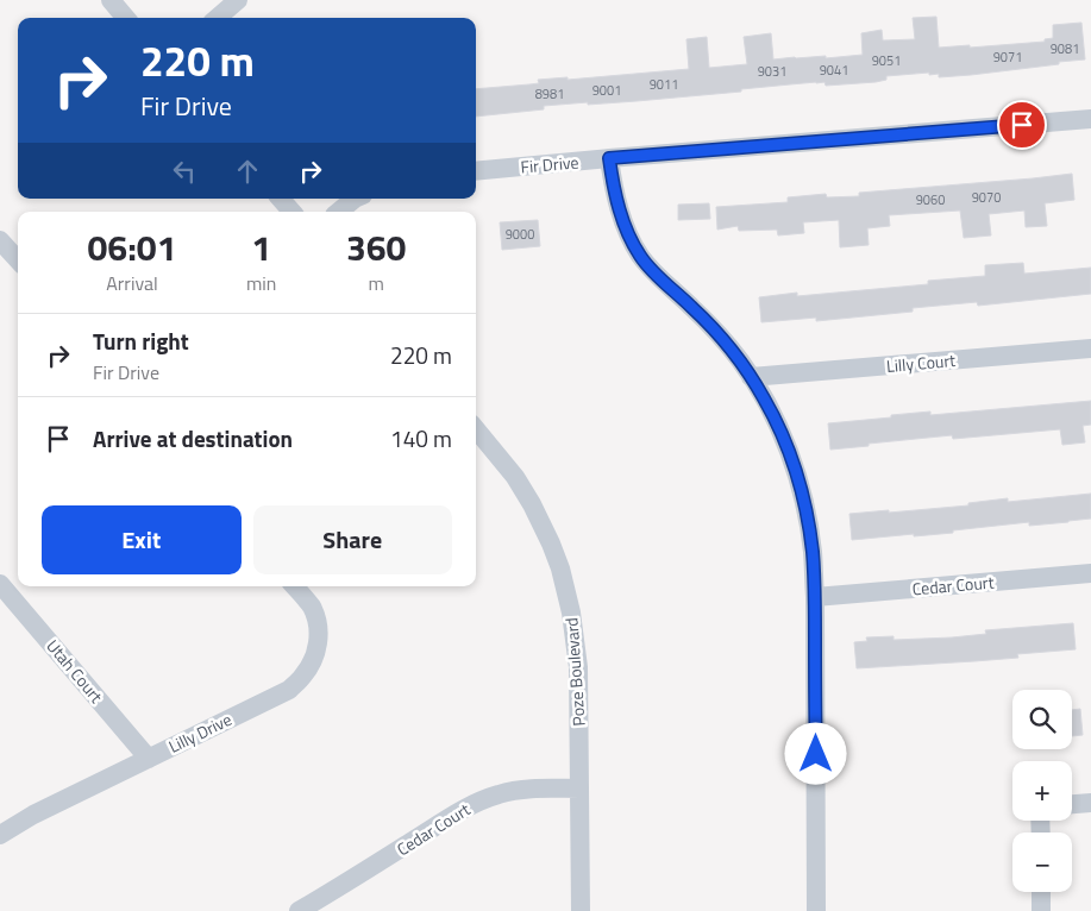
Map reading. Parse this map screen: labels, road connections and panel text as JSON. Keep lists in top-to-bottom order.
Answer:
{
  "streets": {
    "street": [
      "Fir Drive",
      "Lilly Court",
      "Cedar Court",
      "Utah Court",
      "Poze Boulevard",
      "Lilly Drive"
    ]
  },
  "crossings": [
    ["Cedar Court", "Poze Boulevard"],
    ["Utah Court", "Lilly Drive"]
  ],
  "house_numbers": [
    "9081",
    "9071",
    "9051",
    "9041",
    "9031",
    "9011",
    "9001",
    "8981",
    "9070",
    "9060",
    "9000"
  ],
  "page": {
    "turn": ["220 m", "Fir Drive"],
    "eta": [
      "06:01",
      "Arrival",
      "1",
      "min",
      "360",
      "m"
    ],
    "list": [
      {
        "name": "Turn right",
        "note": "Fir Drive",
        "value": "220 m"
      },
      {
        "name": "Arrive at destination",
        "value": "140 m"
      }
    ],
    "buttons": ["Exit", "Share"],
    "map_buttons": ["+", "−"]
  }
}
